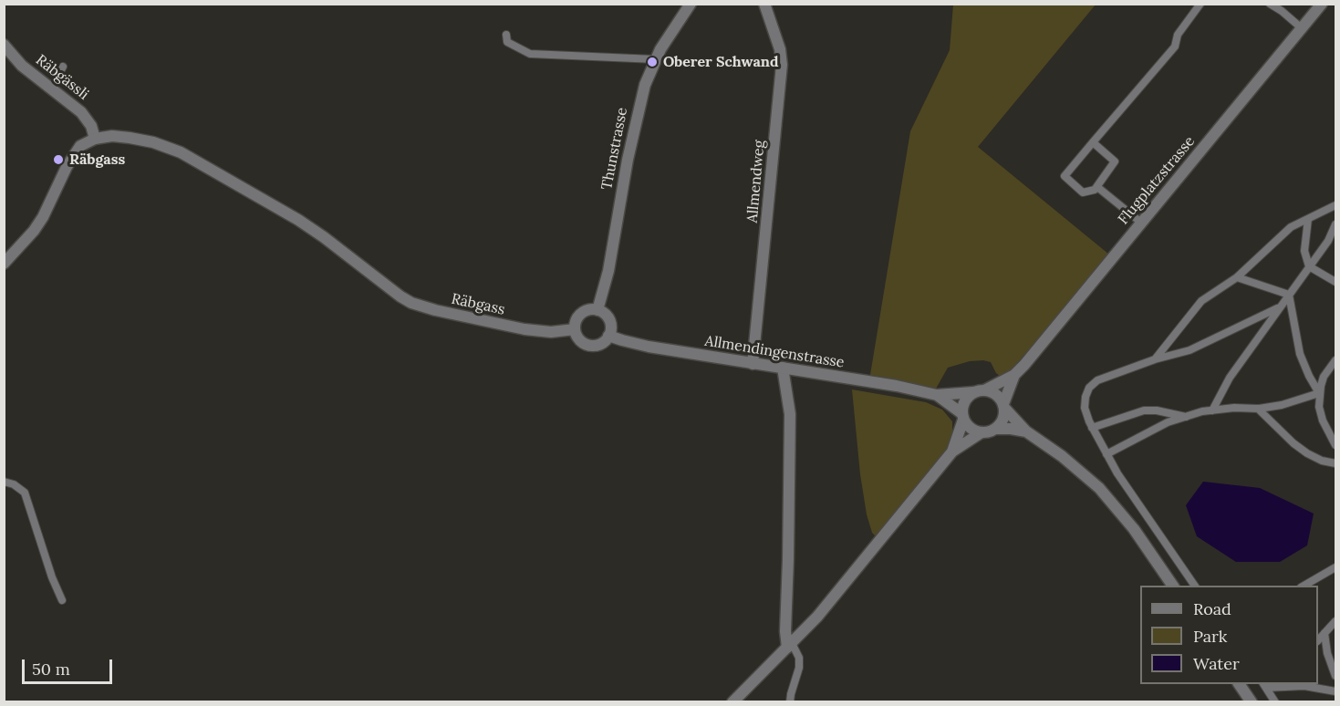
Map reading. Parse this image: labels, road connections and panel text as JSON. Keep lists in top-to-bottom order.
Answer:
{
  "streets": {
    "street": [
      "Räbgässli",
      "Thunstrasse",
      "Flugplatzstrasse",
      "Allmendweg",
      "Räbgass",
      "Allmendingenstrasse"
    ]
  },
  "crossings": [
    ["Räbgässli", "Räbgass"],
    ["Thunstrasse", "Räbgass"],
    ["Thunstrasse", "Allmendingenstrasse"],
    ["Flugplatzstrasse", "Allmendingenstrasse"],
    ["Allmendweg", "Allmendingenstrasse"],
    ["Räbgass", "Allmendingenstrasse"]
  ],
  "places": ["Oberer Schwand", "Räbgass"],
  "legend": ["Road", "Park", "Water"],
  "scale_bar": "50 m"
}
